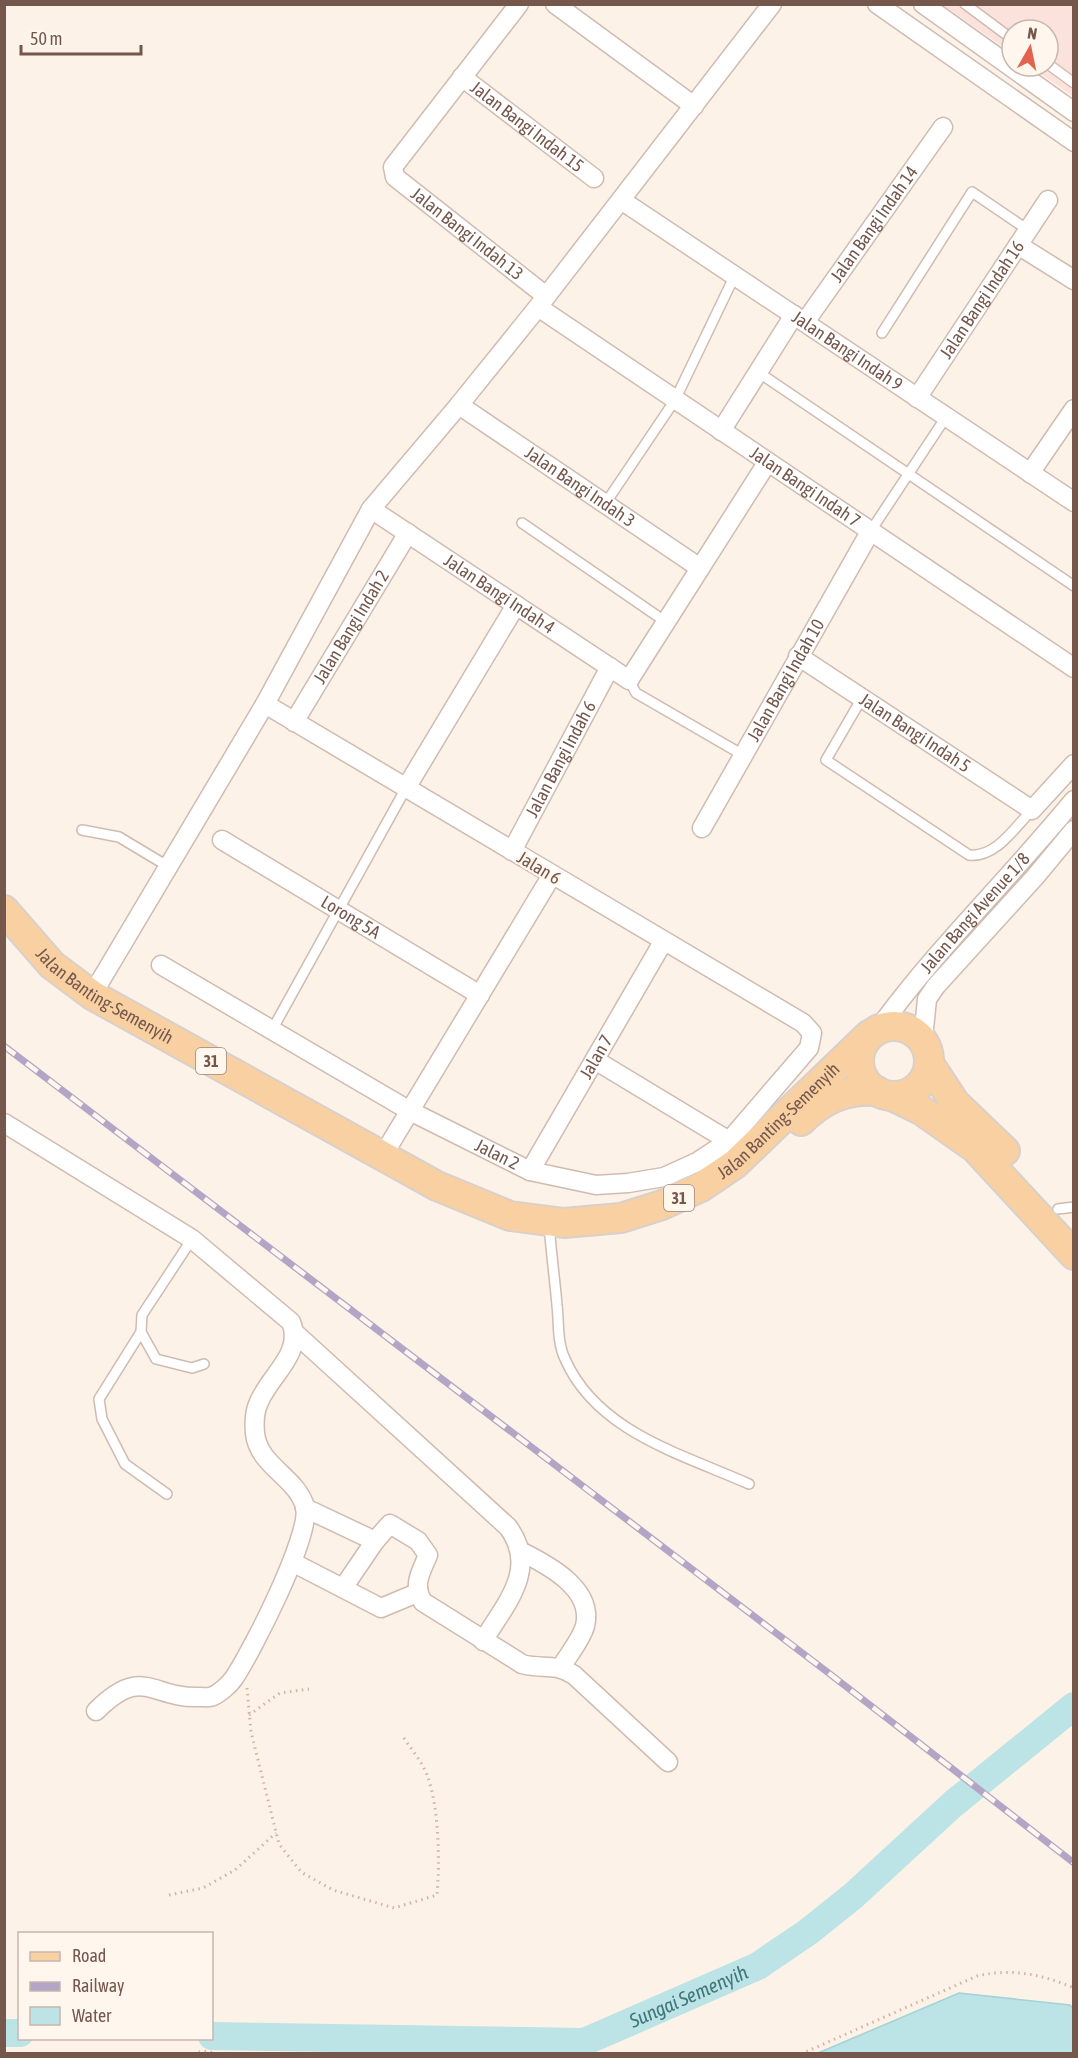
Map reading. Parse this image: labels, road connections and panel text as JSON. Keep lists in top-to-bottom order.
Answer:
{
  "streets": {
    "main road": ["Jalan Banting-Semenyih", "31"],
    "street": [
      "Jalan Bangi Indah 15",
      "Jalan Bangi Indah 14",
      "Jalan Bangi Indah 13",
      "Jalan Bangi Indah 16",
      "Jalan Bangi Indah 9",
      "Jalan Bangi Indah 3",
      "Jalan Bangi Indah 7",
      "Jalan Bangi Indah 4",
      "Jalan Bangi Indah 2",
      "Jalan Bangi Indah 10",
      "Jalan Bangi Indah 5",
      "Jalan Bangi Indah 6",
      "Jalan 6",
      "Jalan Bangi Avenue 1/8",
      "Lorong 5A",
      "Jalan 7",
      "Jalan 2"
    ]
  },
  "crossings": [
    ["Jalan Bangi Indah 15", "Jalan Bangi Indah 13"],
    ["Jalan Bangi Indah 14", "Jalan Bangi Indah 9"],
    ["Jalan Bangi Indah 14", "Jalan Bangi Indah 7"],
    ["Jalan Bangi Indah 13", "Jalan Bangi Indah 7"],
    ["Jalan Bangi Indah 16", "Jalan Bangi Indah 9"],
    ["Jalan Bangi Indah 7", "Jalan Bangi Indah 10"],
    ["Jalan Bangi Indah 4", "Jalan Bangi Indah 2"],
    ["Jalan Bangi Indah 4", "Jalan Bangi Indah 6"],
    ["Jalan Bangi Indah 2", "Jalan 6"],
    ["Jalan Bangi Indah 10", "Jalan Bangi Indah 5"],
    ["Jalan Bangi Indah 6", "Jalan 6"],
    ["Jalan 6", "Jalan 7"],
    ["Jalan 6", "Jalan 2"],
    ["Jalan Bangi Avenue 1/8", "Jalan Banting-Semenyih"],
    ["Jalan 7", "Jalan 2"]
  ],
  "water": ["Sungai Semenyih"],
  "legend": ["Road", "Railway", "Water"],
  "scale_bar": "50 m",
  "north": "top"
}
